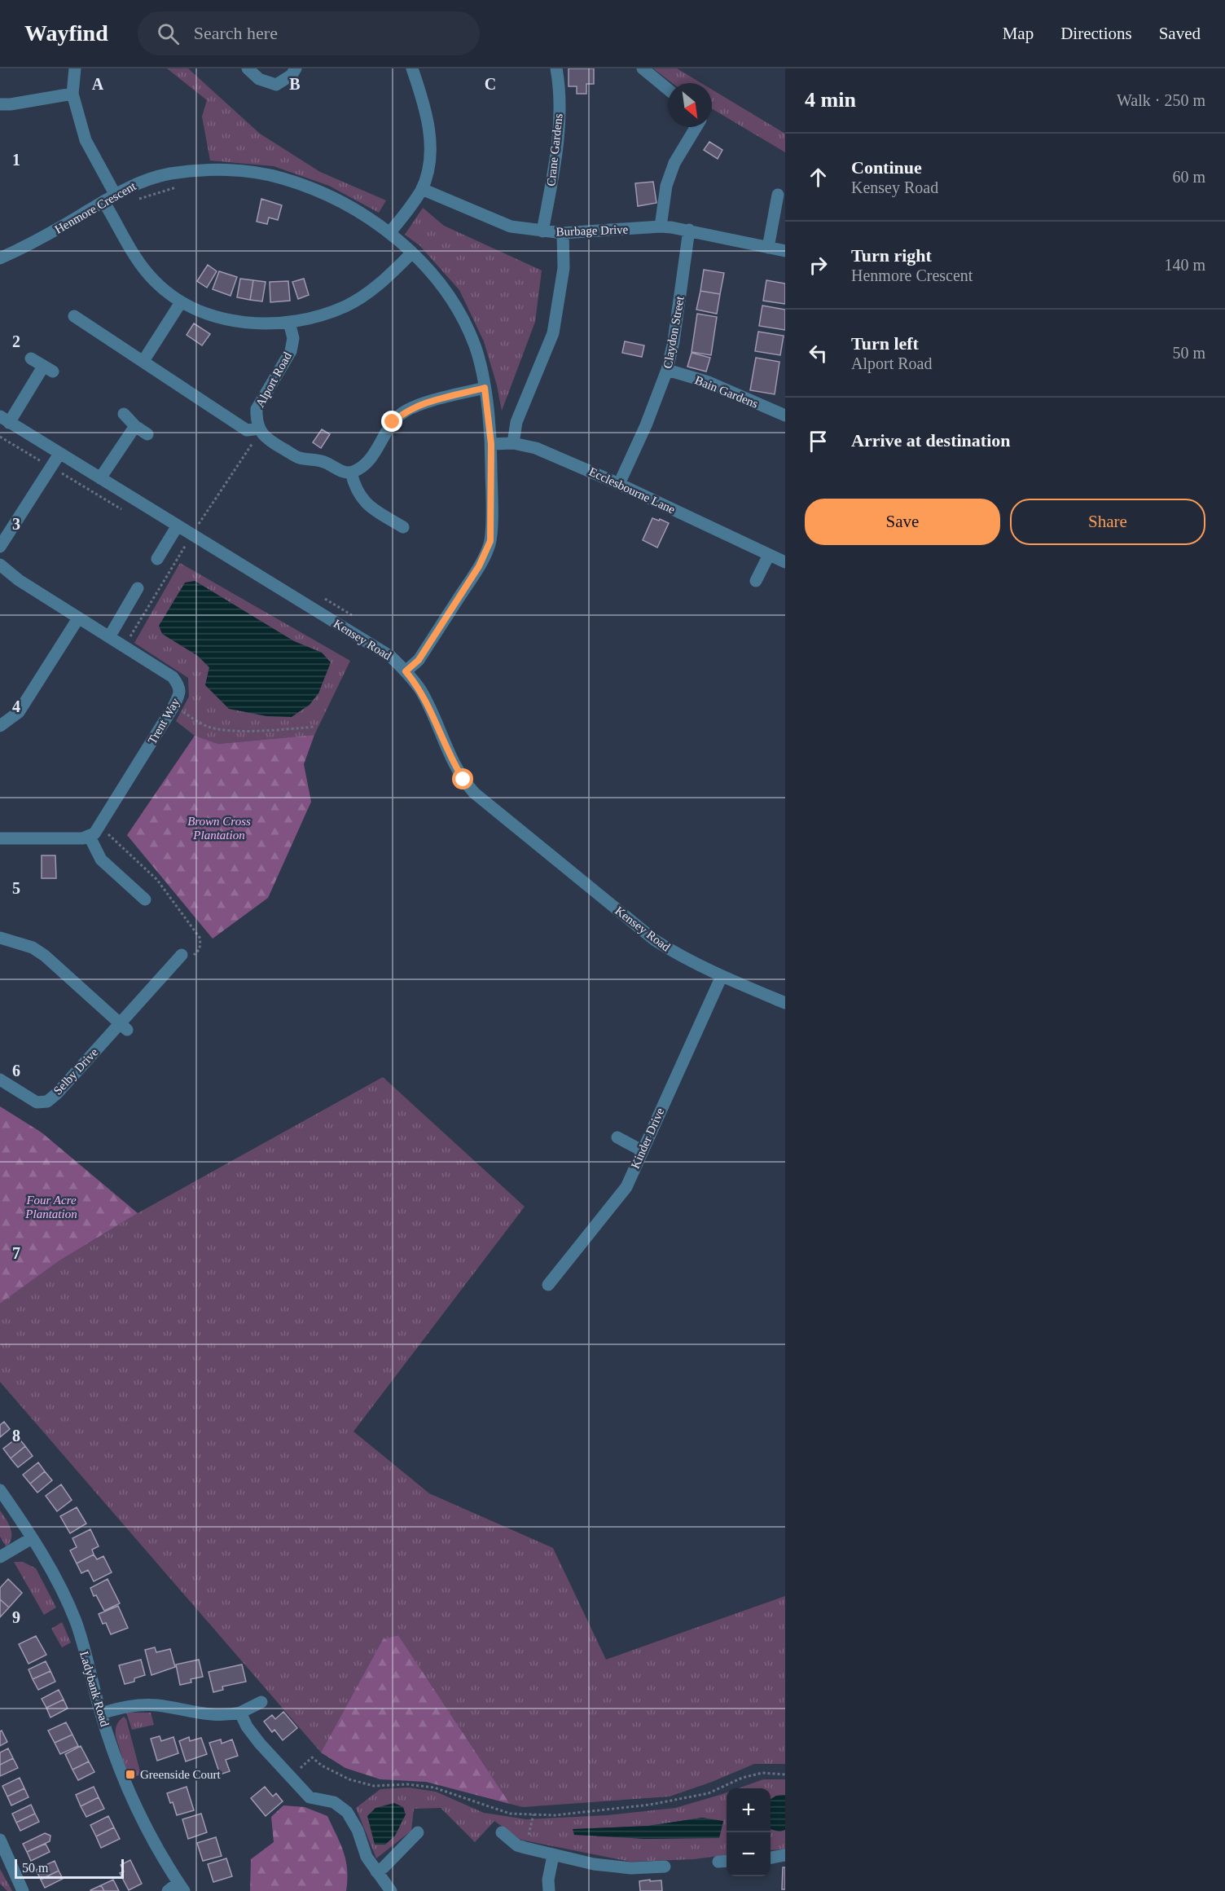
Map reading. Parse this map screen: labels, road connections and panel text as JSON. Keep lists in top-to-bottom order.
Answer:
{
  "streets": {
    "street": [
      "Crane Gardens",
      "Henmore Crescent",
      "Burbage Drive",
      "Claydon Street",
      "Alport Road",
      "Bain Gardens",
      "Ecclesbourne Lane",
      "Kensey Road",
      "Trent Way",
      "Selby Drive",
      "Kinder Drive",
      "Ladybank Road"
    ]
  },
  "crossings": [
    ["Crane Gardens", "Burbage Drive"],
    ["Henmore Crescent", "Ecclesbourne Lane"],
    ["Henmore Crescent", "Kensey Road"],
    ["Burbage Drive", "Claydon Street"],
    ["Claydon Street", "Bain Gardens"],
    ["Claydon Street", "Ecclesbourne Lane"],
    ["Kensey Road", "Kinder Drive"]
  ],
  "parks": ["Brown Cross Plantation", "Four Acre Plantation"],
  "places": {
    "transit": ["Greenside Court"]
  },
  "scale_bar": "50 m",
  "north": "bottom right",
  "page": {
    "header": "Wayfind",
    "search": "Search here",
    "nav": ["Map", "Directions", "Saved"],
    "heading": ["4 min", "Walk · 250 m"],
    "list": [
      ["Continue", "Kensey Road", "60 m"],
      ["Turn right", "Henmore Crescent", "140 m"],
      ["Turn left", "Alport Road", "50 m"],
      "Arrive at destination"
    ],
    "buttons": ["Save", "Share"],
    "map_buttons": ["+", "−"],
    "scale": "50 m"
  },
  "grid": {
    "columns": ["A", "B", "C"],
    "rows": [
      "1",
      "2",
      "3",
      "4",
      "5",
      "6",
      "7",
      "8",
      "9"
    ]
  }
}
